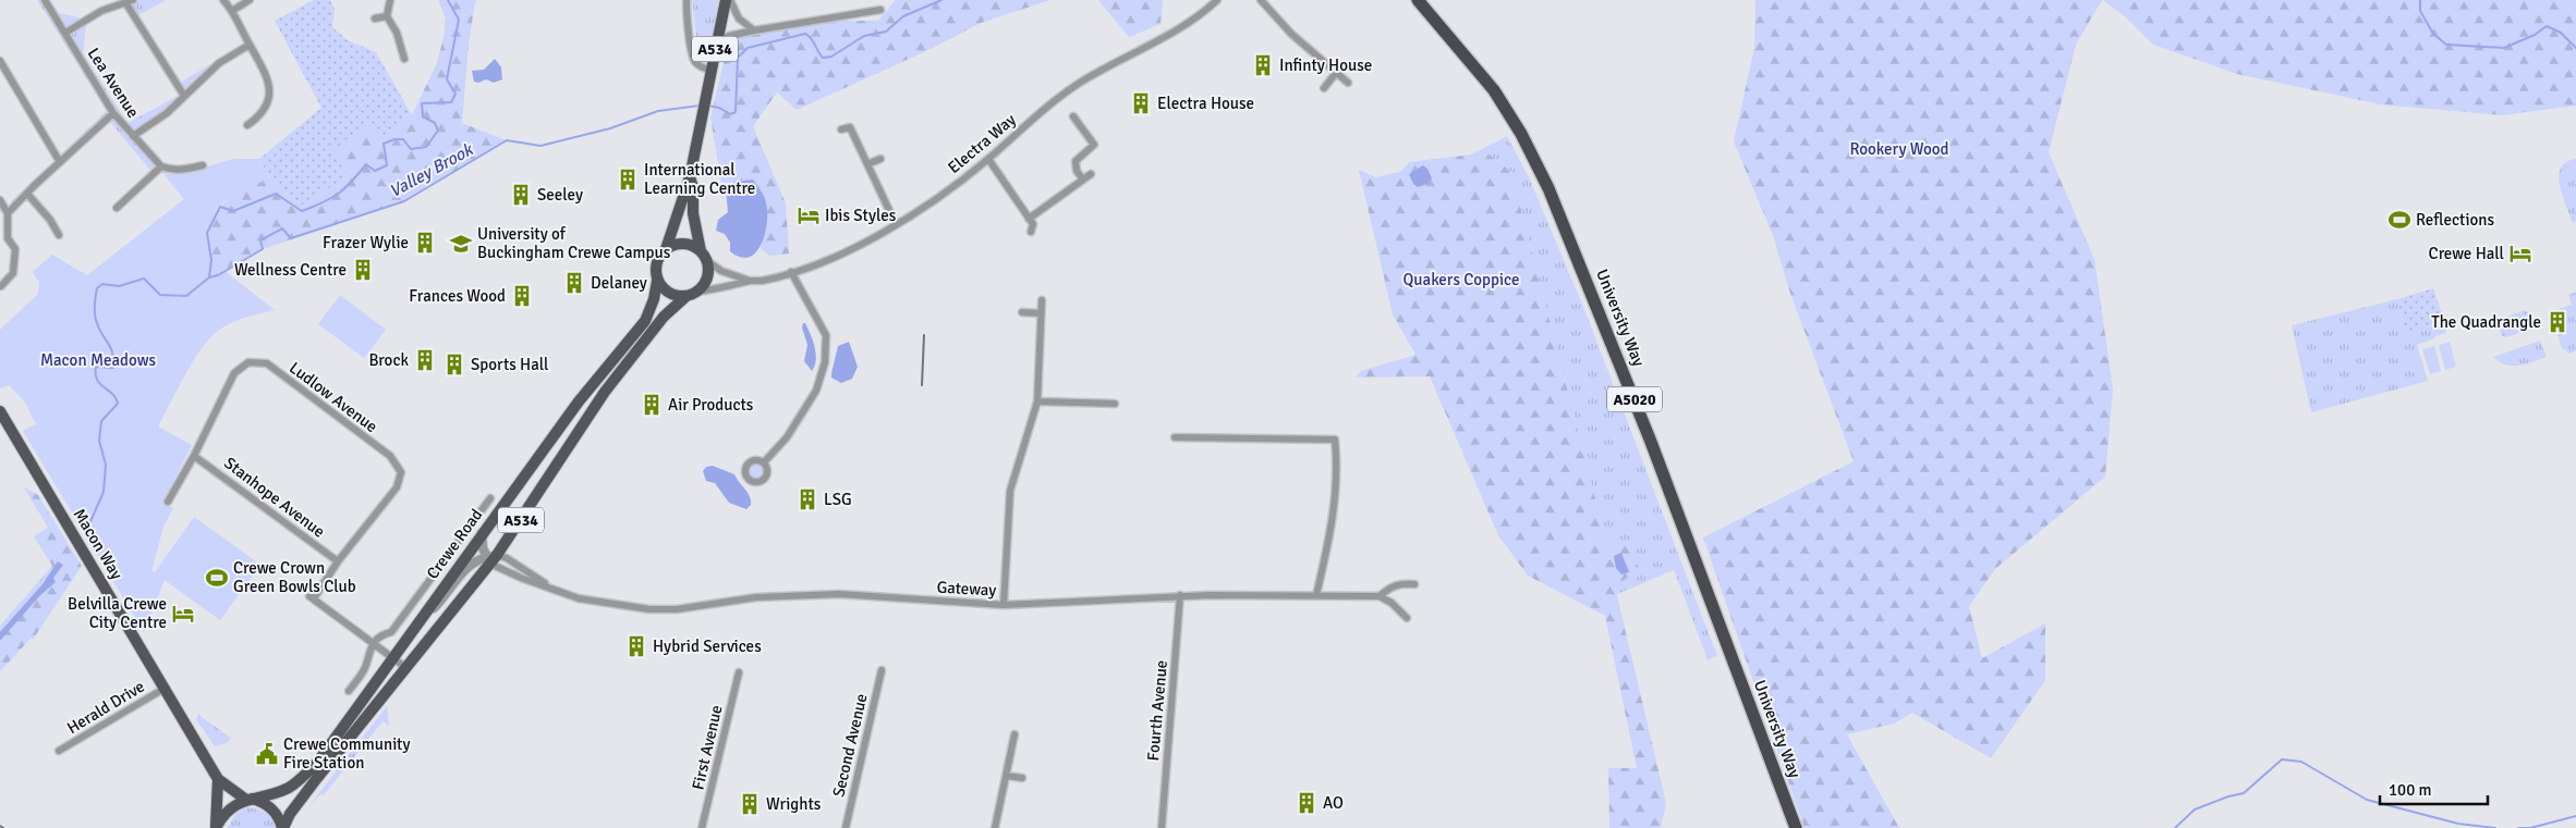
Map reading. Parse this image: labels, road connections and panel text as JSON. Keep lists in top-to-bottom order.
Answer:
{
  "streets": {
    "highway": ["University Way", "A5020"],
    "main road": ["A534", "Macon Way", "Crewe Road"],
    "street": [
      "Lea Avenue",
      "Electra Way",
      "Ludlow Avenue",
      "Stanhope Avenue",
      "Gateway",
      "Herald Drive",
      "Fourth Avenue",
      "Second Avenue",
      "First Avenue"
    ]
  },
  "crossings": [
    ["A534", "Electra Way"],
    ["A534", "Ludlow Avenue"],
    ["A534", "Macon Way"],
    ["A534", "Crewe Road"],
    ["A534", "Gateway"],
    ["Electra Way", "Crewe Road"],
    ["Ludlow Avenue", "Stanhope Avenue"],
    ["Ludlow Avenue", "Crewe Road"],
    ["Macon Way", "Crewe Road"],
    ["Macon Way", "Herald Drive"],
    ["Gateway", "Fourth Avenue"]
  ],
  "water": ["Valley Brook"],
  "parks": ["Rookery Wood", "Quakers Coppice", "Macon Meadows"],
  "places": {
    "building": [
      "Infinty House",
      "Electra House",
      "International Learning Centre",
      "Seeley",
      "Frazer Wylie",
      "Wellness Centre",
      "Delaney",
      "Frances Wood",
      "The Quadrangle",
      "Brock",
      "Sports Hall",
      "Air Products",
      "LSG",
      "Hybrid Services",
      "AO",
      "Wrights"
    ],
    "hotel": ["Ibis Styles", "Crewe Hall", "Belvilla Crewe City Centre"],
    "sports": ["Reflections", "Crewe Crown Green Bowls Club"],
    "school or university": ["University of Buckingham Crewe Campus"],
    "public building": ["Crewe Community Fire Station"]
  },
  "scale_bar": "100 m"
}
